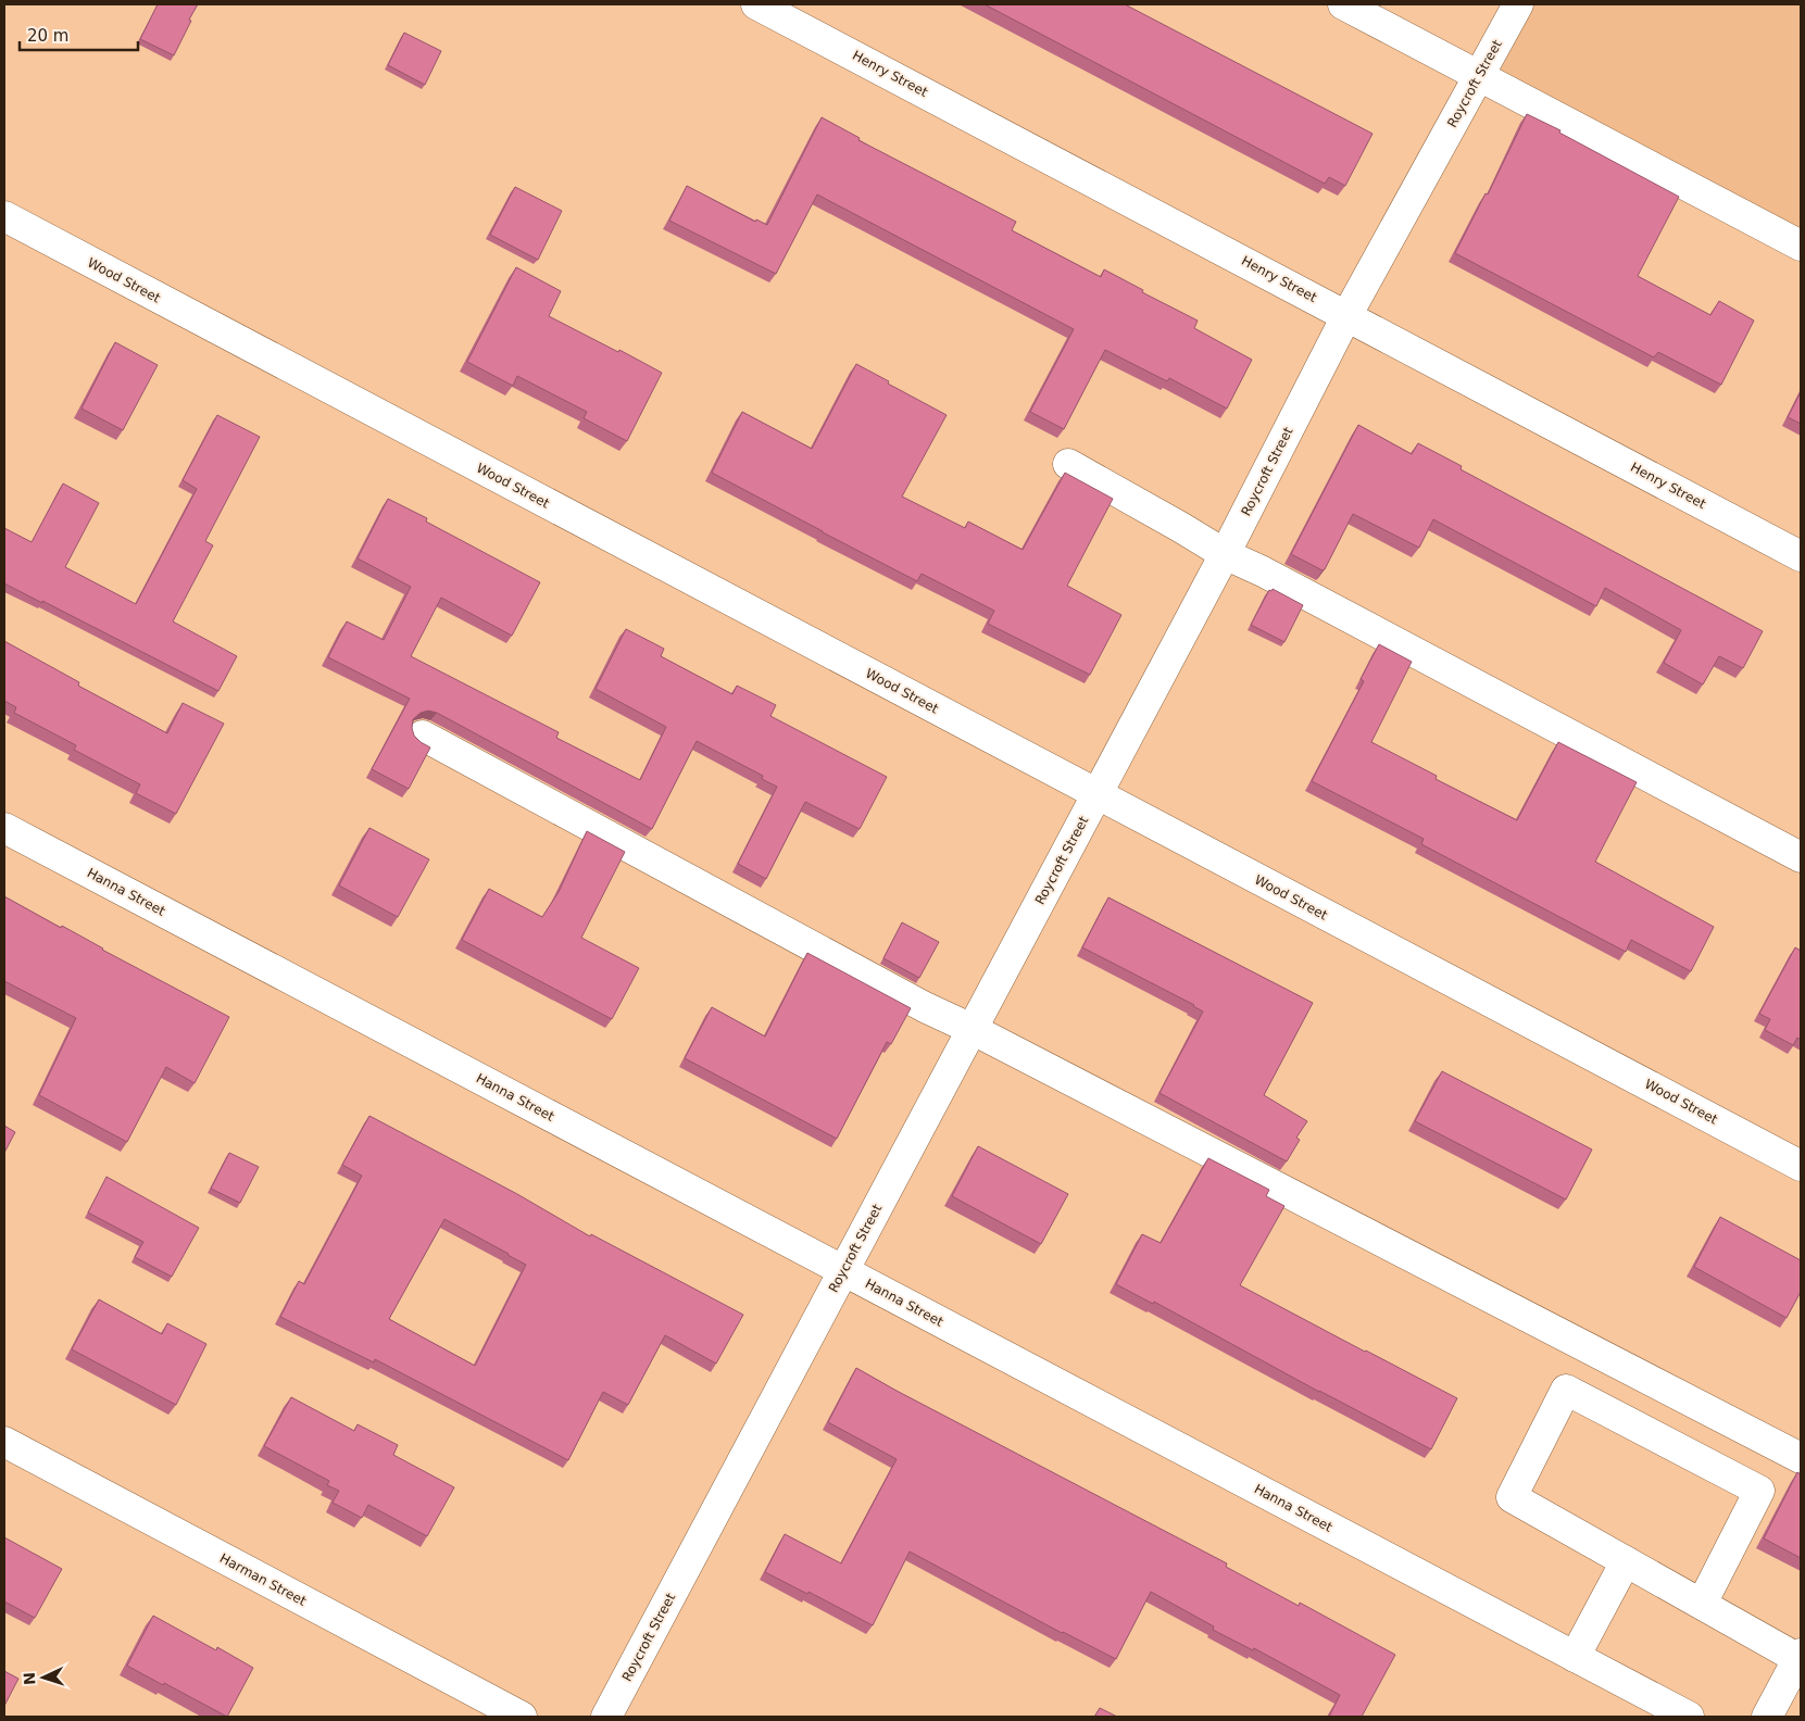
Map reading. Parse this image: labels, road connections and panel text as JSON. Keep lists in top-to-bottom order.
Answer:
{
  "streets": {
    "street": [
      "Henry Street",
      "Roycroft Street",
      "Wood Street",
      "Hanna Street",
      "Harman Street"
    ]
  },
  "crossings": [
    ["Henry Street", "Roycroft Street"],
    ["Roycroft Street", "Wood Street"],
    ["Roycroft Street", "Hanna Street"]
  ],
  "scale_bar": "20 m",
  "north": "left"
}
